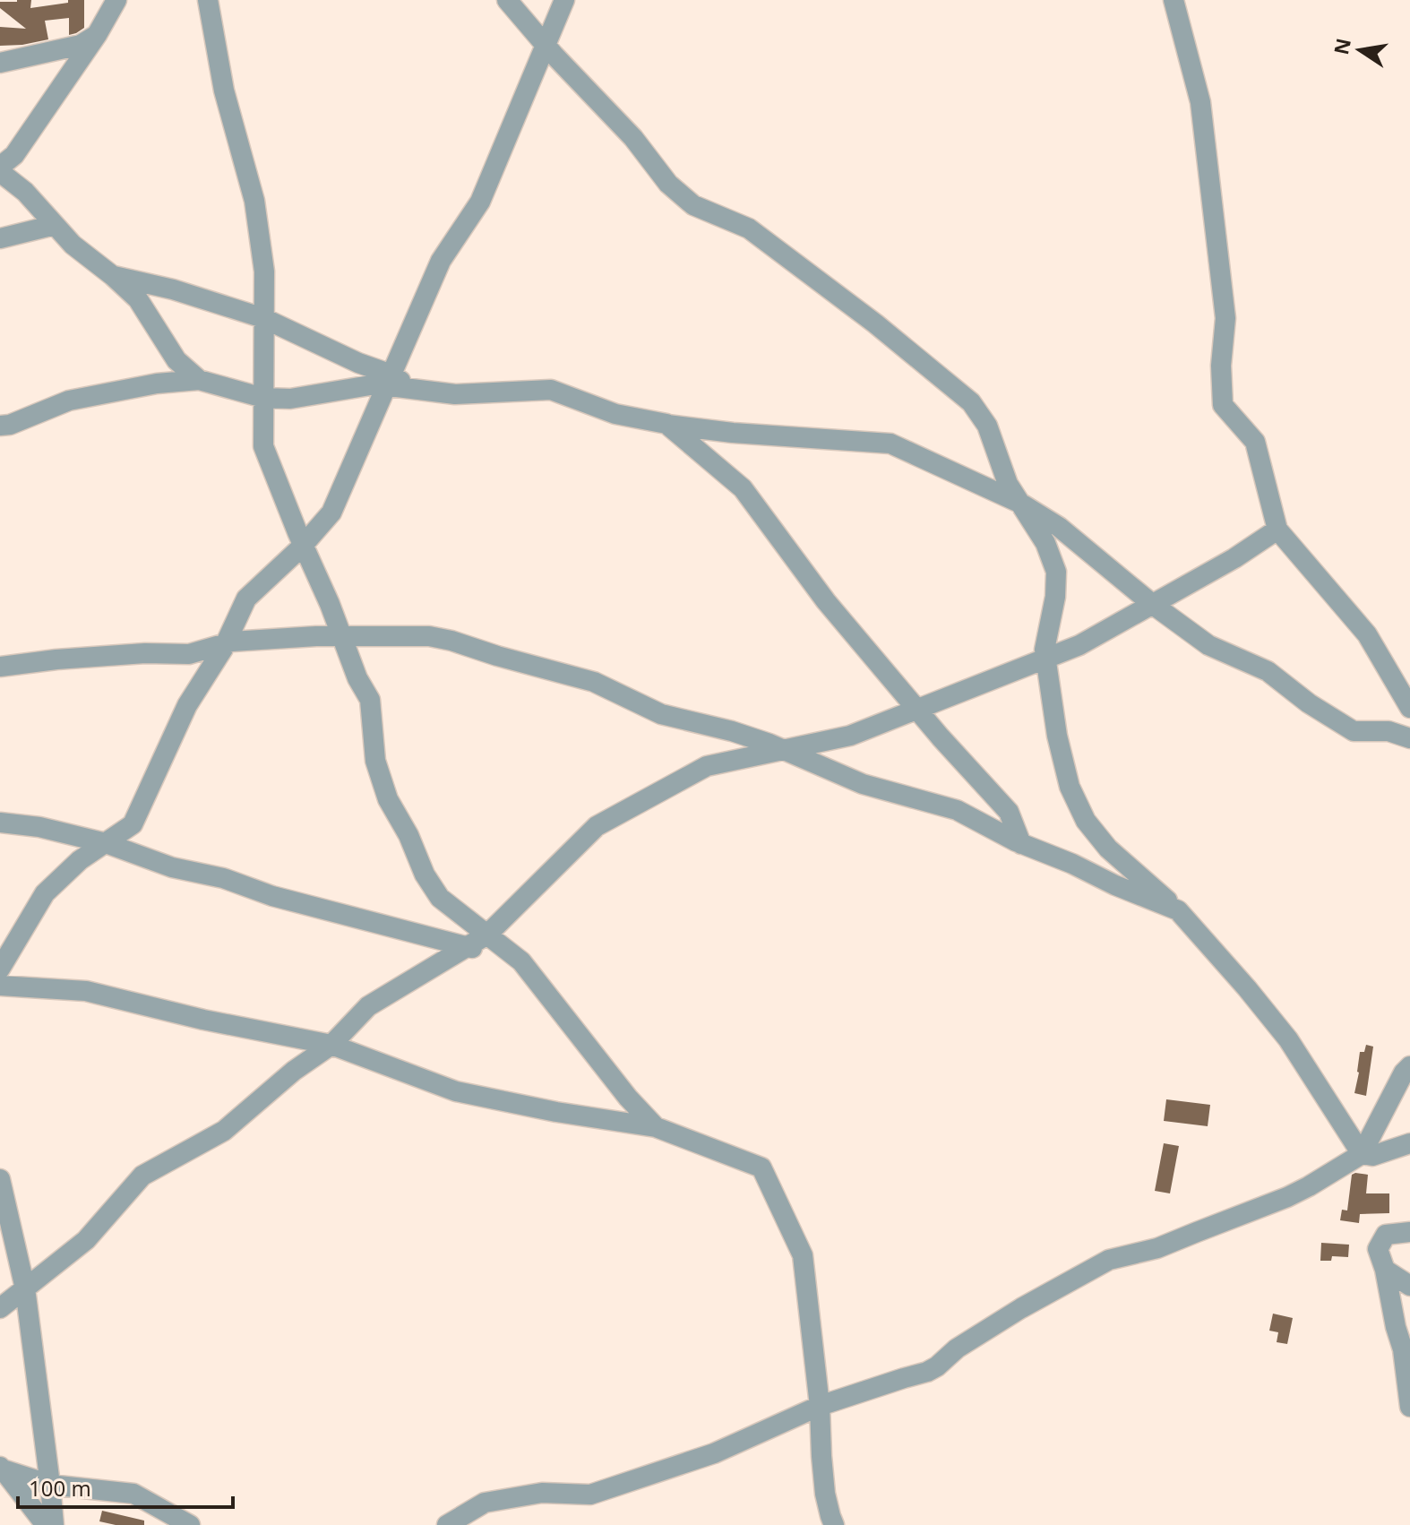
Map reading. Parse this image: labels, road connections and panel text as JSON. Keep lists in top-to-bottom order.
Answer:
{
  "scale_bar": "100 m",
  "north": "left"
}
